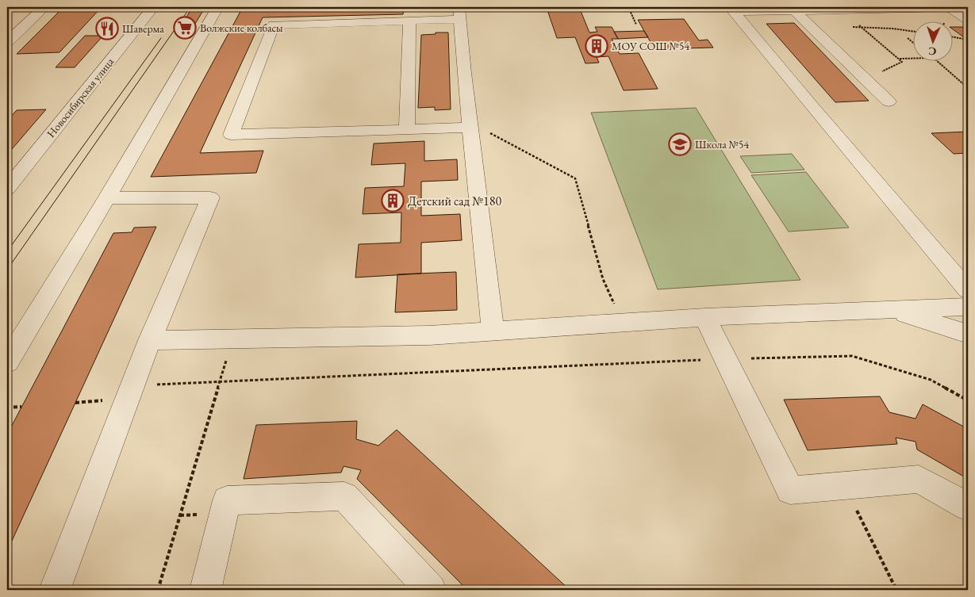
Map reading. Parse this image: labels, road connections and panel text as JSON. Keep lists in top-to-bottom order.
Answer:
{
  "streets": {
    "street": ["Новосибирская улица"]
  },
  "places": {
    "supermarket": ["Волжские колбасы"],
    "restaurant": ["Шаверма"],
    "building": ["МОУ СОШ №54", "Детский сад №180"],
    "school or university": ["Школа №54"]
  },
  "north": "bottom"
}
